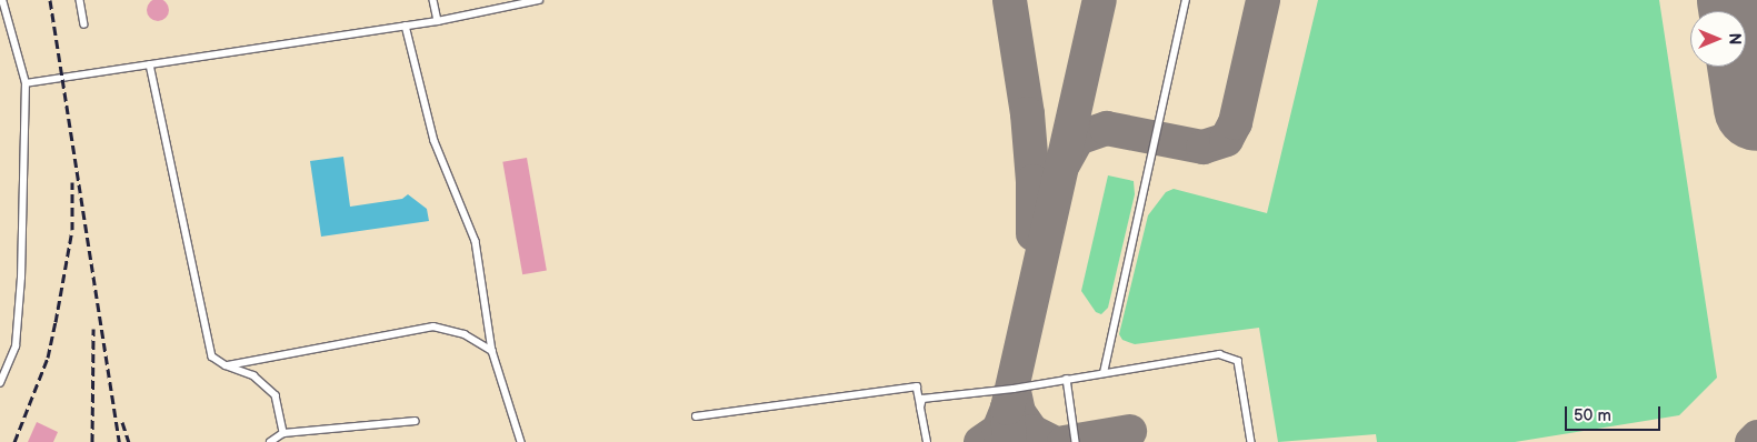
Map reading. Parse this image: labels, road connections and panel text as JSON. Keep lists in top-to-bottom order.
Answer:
{
  "scale_bar": "50 m",
  "north": "right"
}
